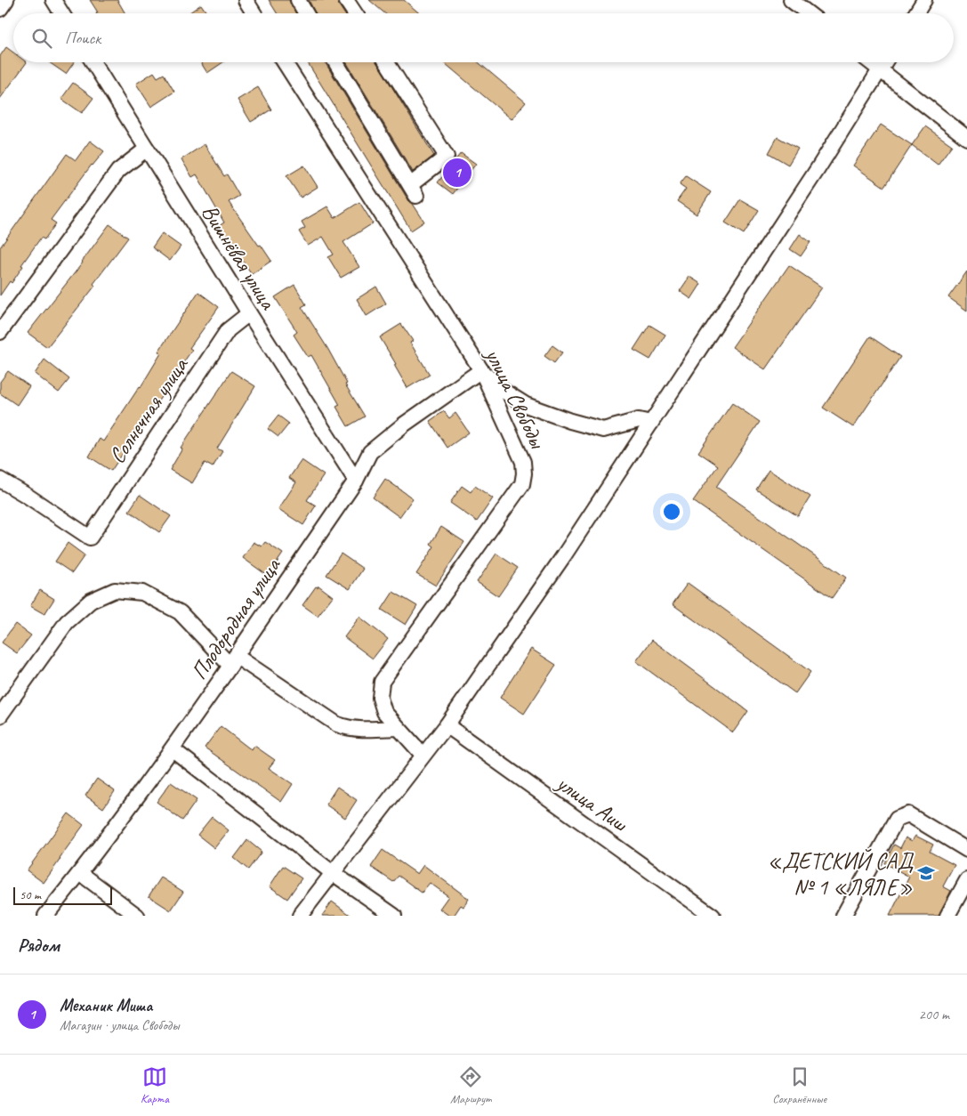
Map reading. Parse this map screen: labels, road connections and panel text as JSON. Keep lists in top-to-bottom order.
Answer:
{
  "streets": {
    "street": [
      "Вишнёвая улица",
      "улица Свободы",
      "Солнечная улица",
      "Плодородная улица",
      "улица Аиш"
    ]
  },
  "crossings": [
    ["Вишнёвая улица", "Солнечная улица"],
    ["Вишнёвая улица", "Плодородная улица"],
    ["улица Свободы", "Плодородная улица"]
  ],
  "places": {
    "school or university": ["«ДЕТСКИЙ САД № 1 «ЛЯЛЕ»"]
  },
  "scale_bar": "50 m",
  "page": {
    "search": "Поиск",
    "pins": "1",
    "scale": "50 m",
    "heading": "Рядом",
    "list": [
      {
        "mark": "1",
        "name": "Механик Миша",
        "note": "Магазин · улица Свободы",
        "value": "200 m"
      }
    ],
    "nav": ["Карта", "Маршрут", "Сохранённые"]
  }
}
